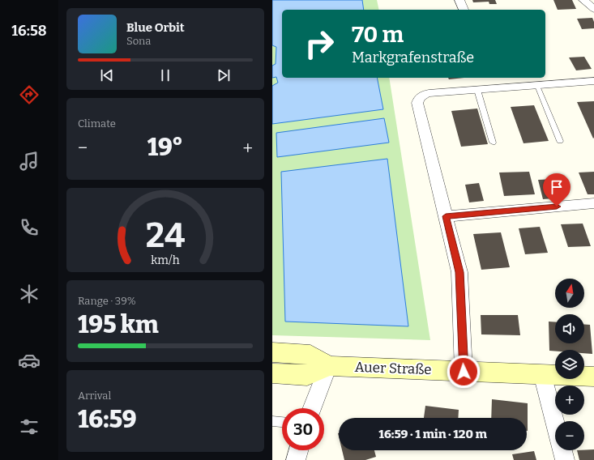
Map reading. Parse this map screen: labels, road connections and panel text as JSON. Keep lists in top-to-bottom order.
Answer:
{
  "streets": {
    "main road": ["Auer Straße"]
  },
  "north": "top",
  "page": {
    "tabs": "16:58",
    "turn": ["70 m", "Markgrafenstraße"],
    "song": ["Blue Orbit", "Sona"],
    "tile": [
      "Climate",
      ["Range · 39%", "195 km"],
      ["Arrival", "16:59"]
    ],
    "heat": ["−", "19°", "+"],
    "map_buttons": ["+", "−"],
    "limit": "30",
    "trip": "16:59 · 1 min · 120 m",
    "gauge": ["24", "km/h"]
  }
}
